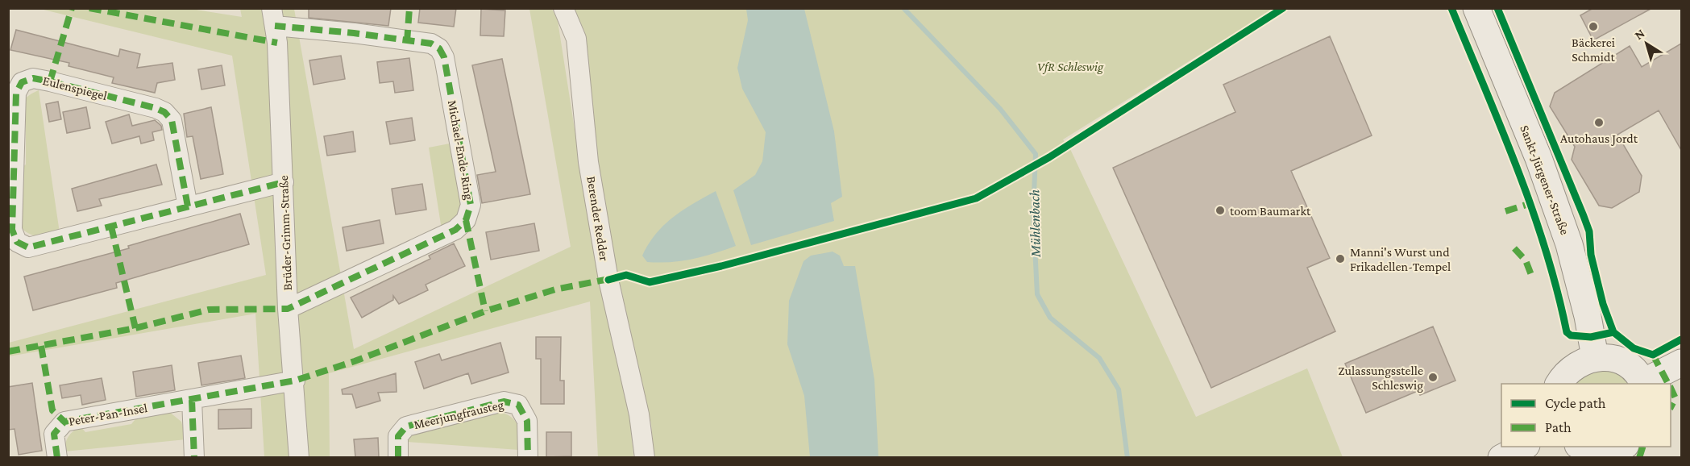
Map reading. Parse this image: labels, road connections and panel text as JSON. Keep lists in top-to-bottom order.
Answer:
{
  "streets": {
    "street": [
      "Eulenspiegel",
      "Michael-Ende-Ring",
      "Sankt-Jürgener-Straße",
      "Berender Redder",
      "Brüder-Grimm-Straße",
      "Peter-Pan-Insel",
      "Meerjungfrausteg"
    ]
  },
  "crossings": [
    ["Eulenspiegel", "Brüder-Grimm-Straße"],
    ["Michael-Ende-Ring", "Brüder-Grimm-Straße"],
    ["Brüder-Grimm-Straße", "Peter-Pan-Insel"]
  ],
  "water": ["Mühlenbach"],
  "parks": ["VfR Schleswig"],
  "places": [
    "Bäckerei Schmidt",
    "Autohaus Jordt",
    "toom Baumarkt",
    "Manni's Wurst und Frikadellen-Tempel",
    "Zulassungsstelle Schleswig"
  ],
  "legend": ["Cycle path", "Path"],
  "north": "top left"
}
